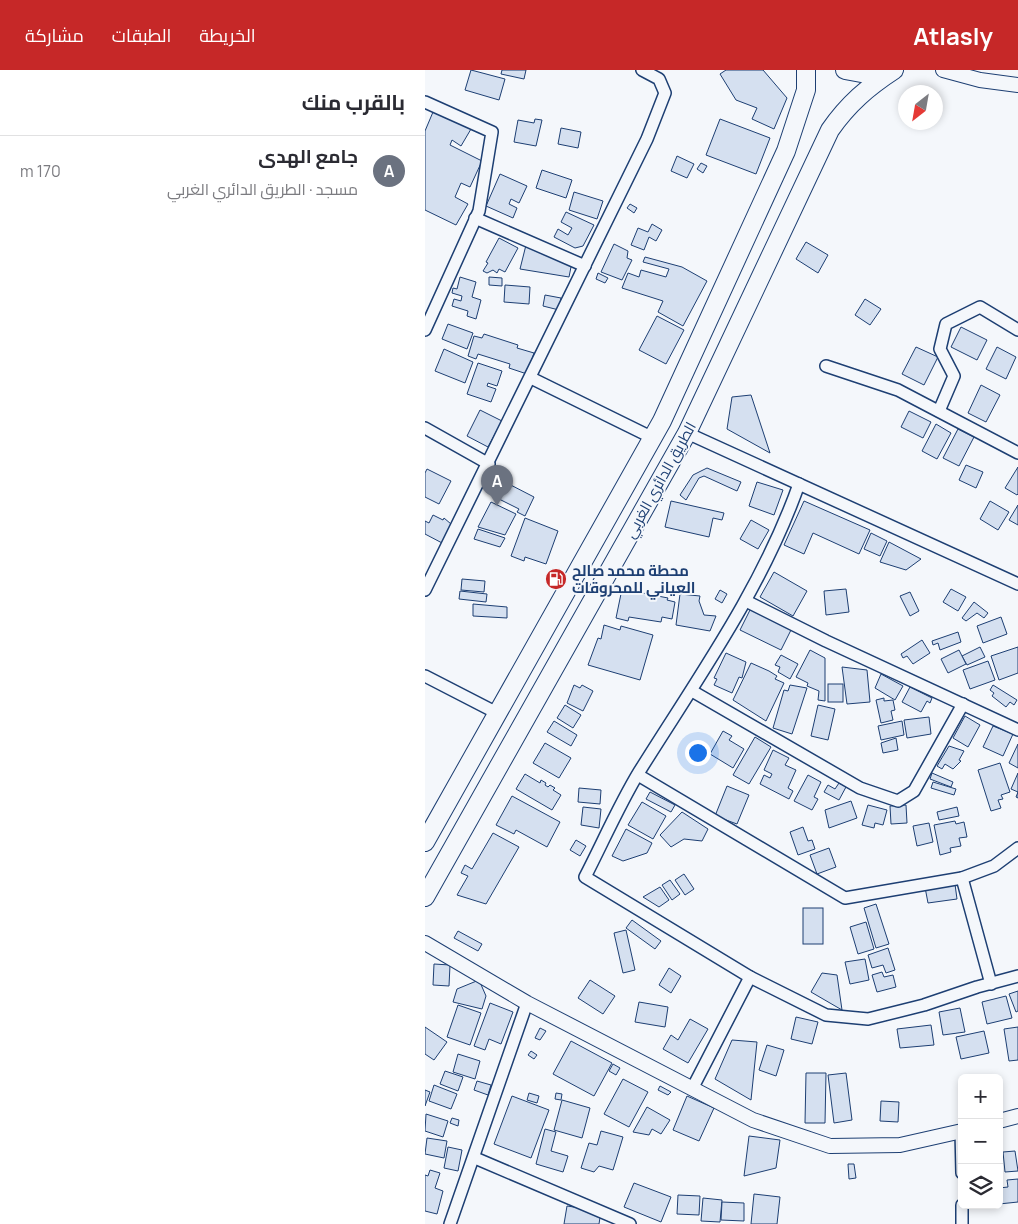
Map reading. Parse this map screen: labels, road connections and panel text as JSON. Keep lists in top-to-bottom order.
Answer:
{
  "streets": {
    "main road": ["الطريق الدائري الغربي"]
  },
  "places": {
    "fuel station": ["محطة محمد صالح العياني للمحروقات"]
  },
  "north": "bottom left",
  "page": {
    "header": "Atlasly",
    "nav": ["الخريطة", "الطبقات", "مشاركة"],
    "heading": "بالقرب منك",
    "list": [
      {
        "mark": "A",
        "name": "جامع الهدى",
        "note": "مسجد · الطريق الدائري الغربي",
        "value": "170 m"
      }
    ],
    "pins": "A",
    "map_buttons": ["+", "−"]
  }
}
